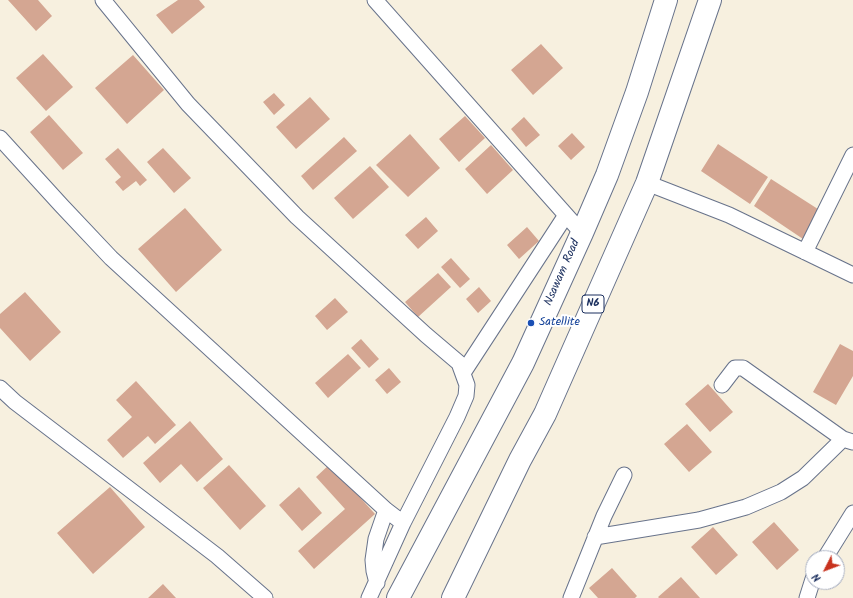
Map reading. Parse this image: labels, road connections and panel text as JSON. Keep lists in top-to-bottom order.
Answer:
{
  "streets": {
    "highway": ["Nsawam Road", "N6"]
  },
  "places": ["Satellite"],
  "north": "bottom left"
}
